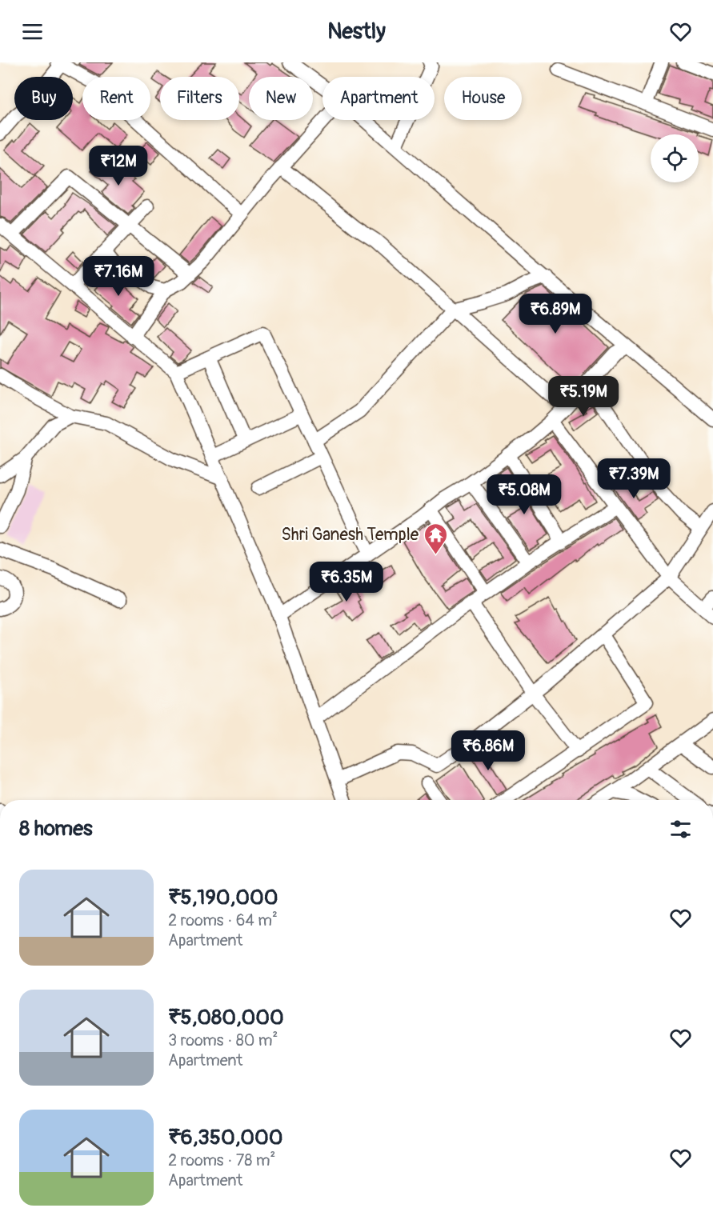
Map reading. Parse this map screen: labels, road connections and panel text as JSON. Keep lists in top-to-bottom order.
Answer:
{
  "places": {
    "temple": ["Shri Ganesh Temple"]
  },
  "page": {
    "header": "Nestly",
    "chip": [
      "Buy",
      "Rent",
      "Filters",
      "New",
      "Apartment",
      "House"
    ],
    "price": [
      "₹12M",
      "₹7.16M",
      "₹6.89M",
      "₹5.19M",
      "₹7.39M",
      "₹5.08M",
      "₹6.35M",
      "₹6.86M"
    ],
    "heading": "8 homes",
    "list": [
      {
        "name": "₹5,190,000",
        "note": "2 rooms · 64 m² · Apartment"
      },
      {
        "name": "₹5,080,000",
        "note": "3 rooms · 80 m² · Apartment"
      },
      {
        "name": "₹6,350,000",
        "note": "2 rooms · 78 m² · Apartment"
      }
    ]
  }
}
